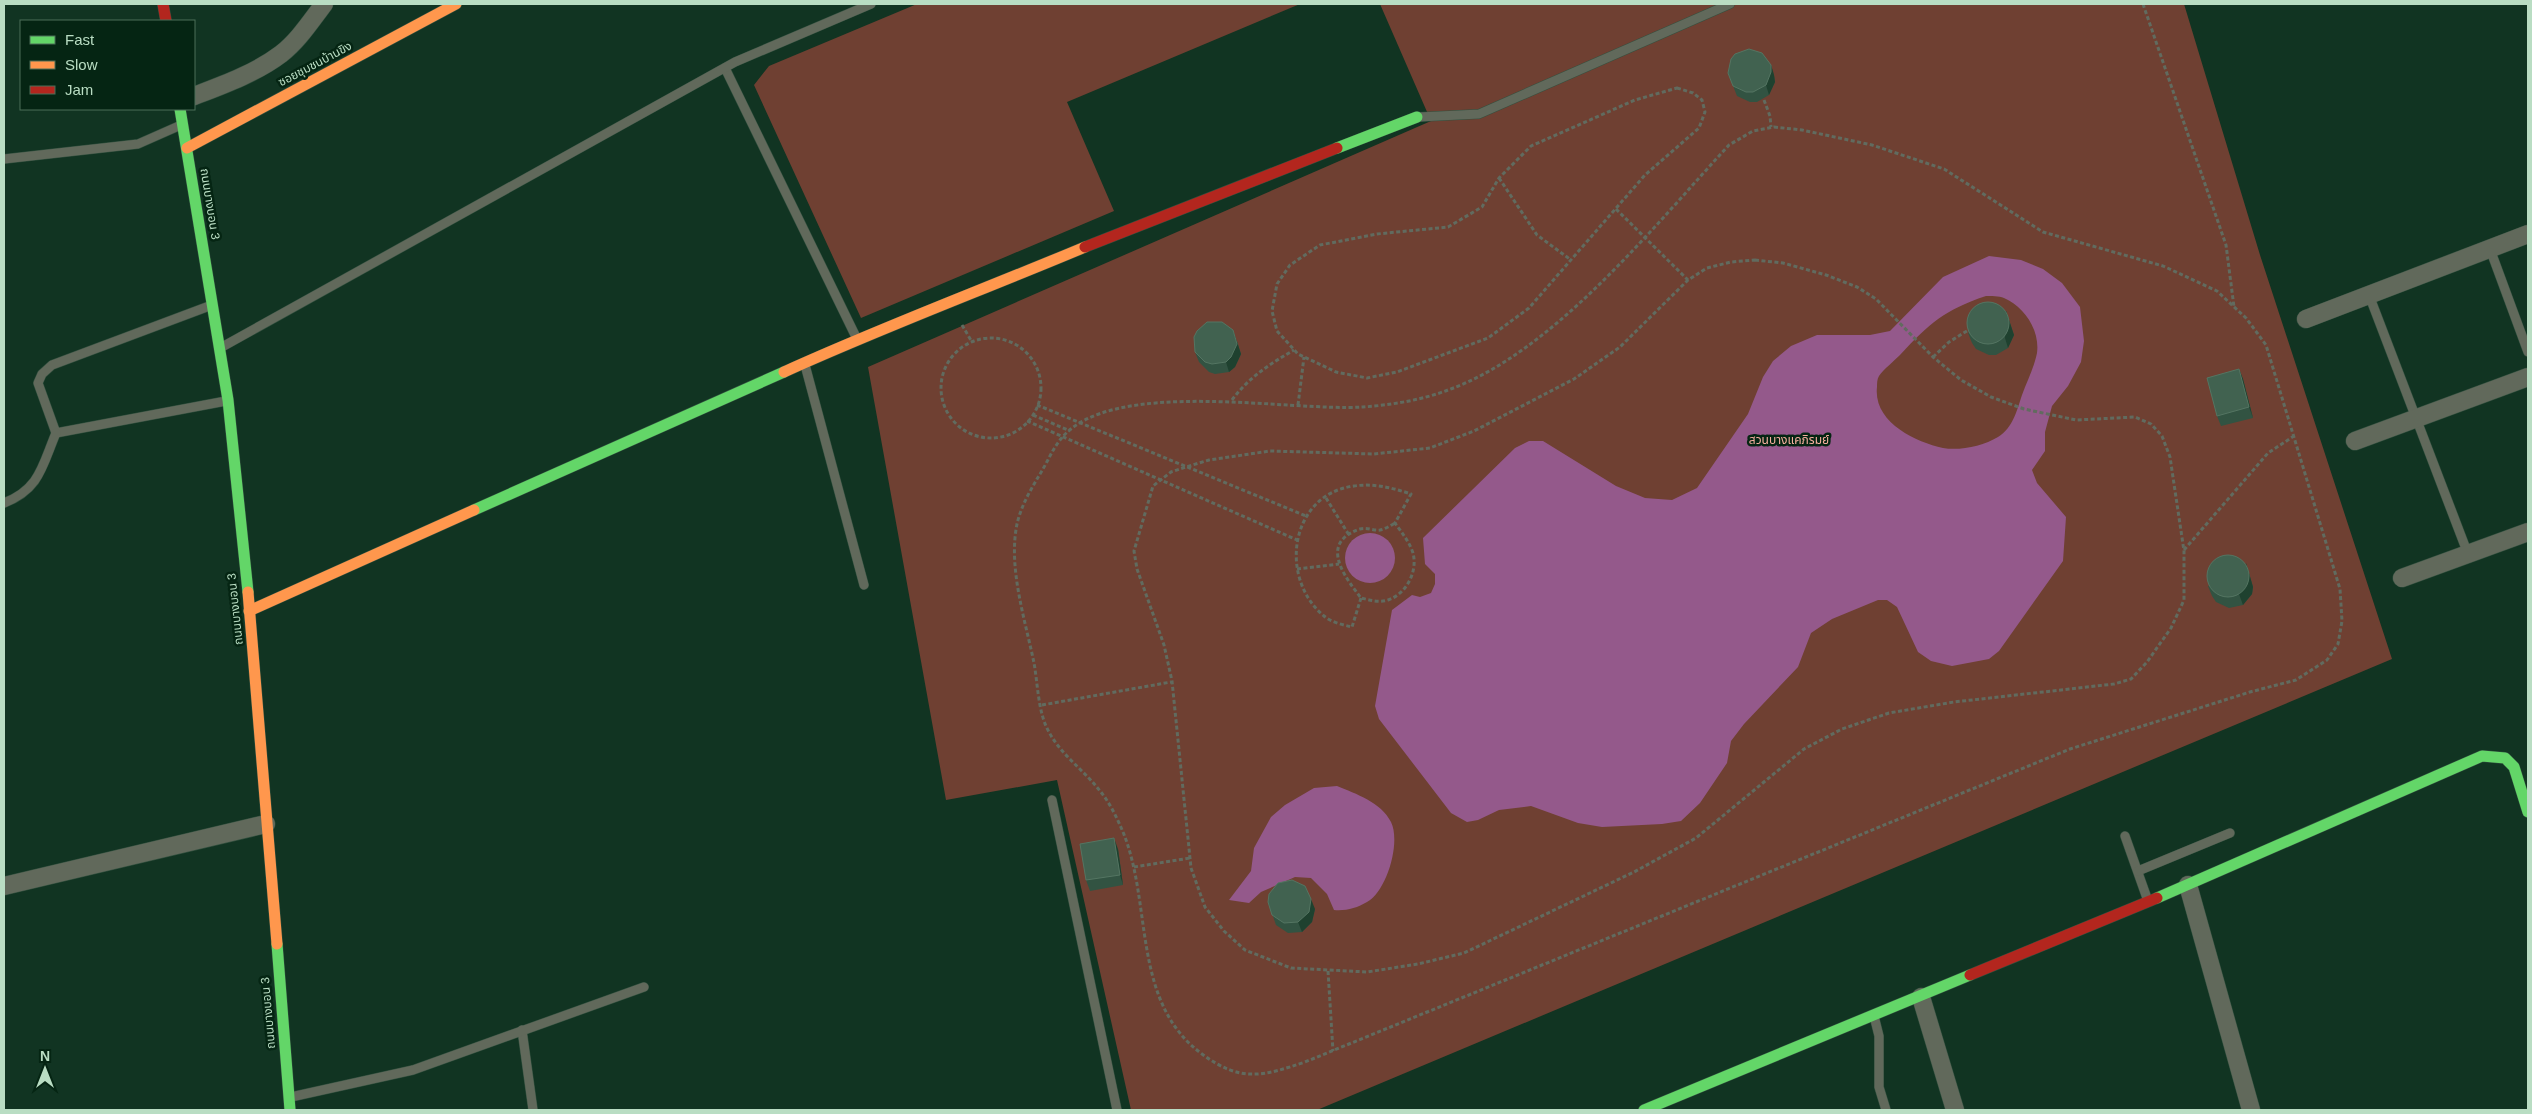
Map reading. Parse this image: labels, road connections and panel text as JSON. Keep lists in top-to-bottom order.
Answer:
{
  "streets": {
    "street": ["ซอยชุมชนบ้านขิง", "ถนนบางบอน 3"]
  },
  "crossings": [
    ["ซอยชุมชนบ้านขิง", "ถนนบางบอน 3"]
  ],
  "parks": ["สวนบางแคภิรมย์"],
  "legend": ["Fast", "Slow", "Jam"],
  "north": "top"
}
